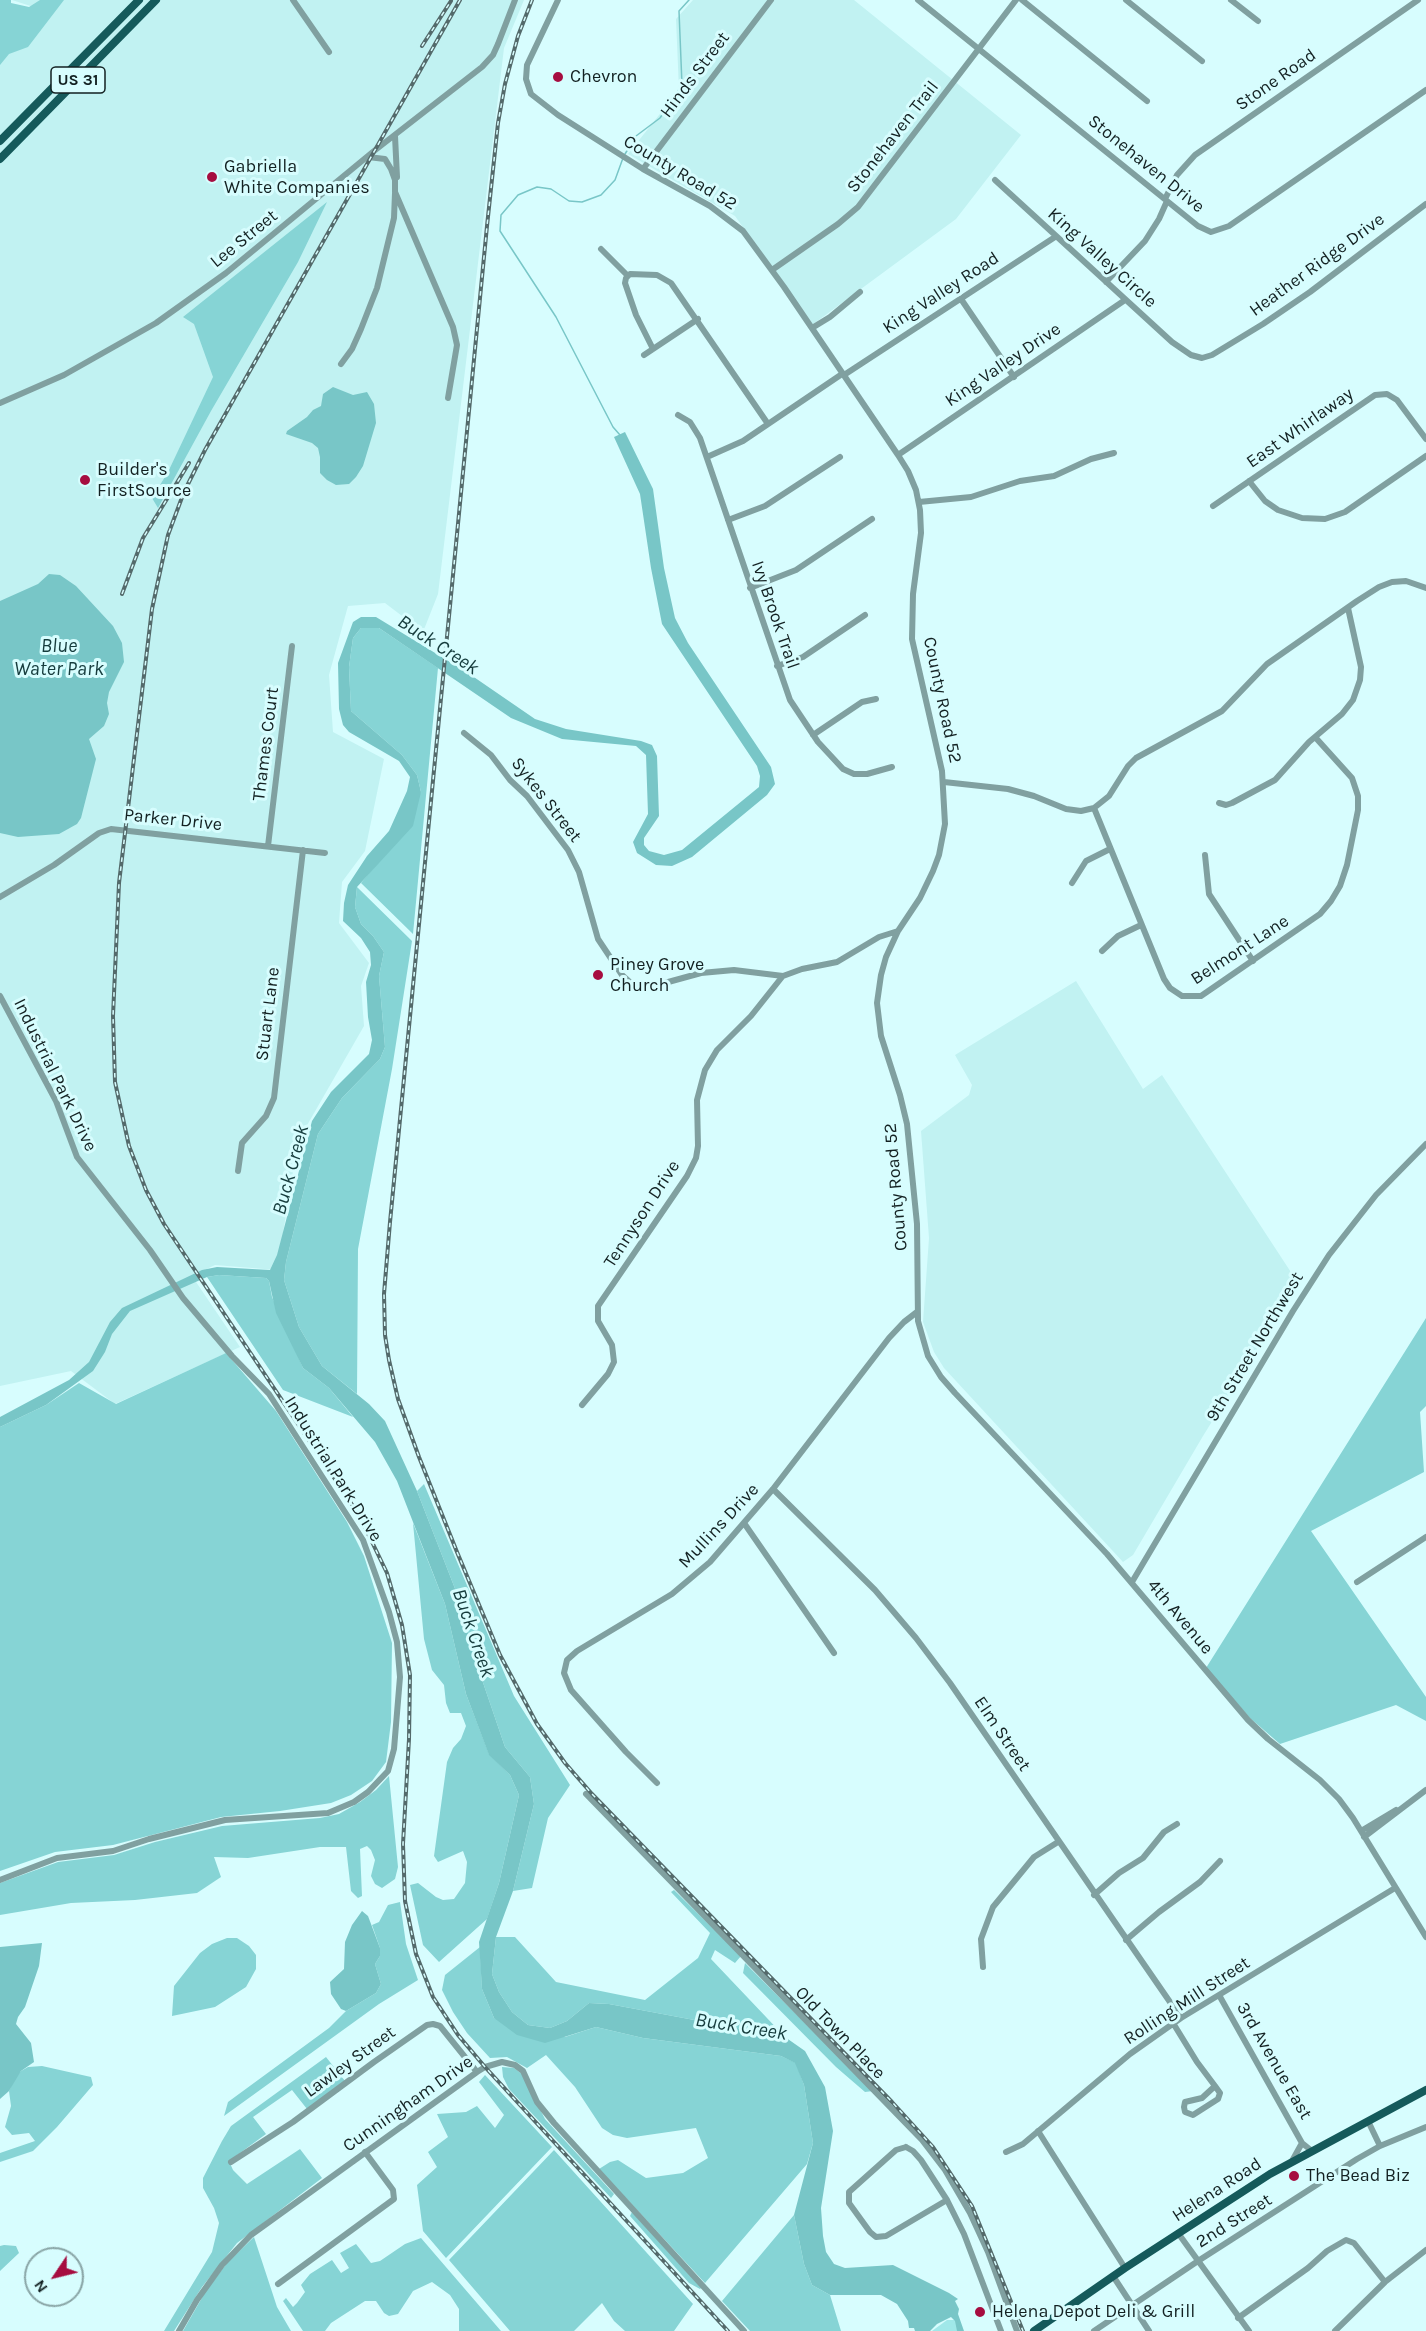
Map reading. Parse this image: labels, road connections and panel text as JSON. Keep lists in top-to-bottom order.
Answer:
{
  "streets": {
    "main road": ["US 31", "Helena Road"],
    "street": [
      "Hinds Street",
      "Stone Road",
      "Stonehaven Trail",
      "Stonehaven Drive",
      "County Road 52",
      "Lee Street",
      "King Valley Circle",
      "Heather Ridge Drive",
      "King Valley Road",
      "King Valley Drive",
      "East Whirlaway",
      "Ivy Brook Trail",
      "Thames Court",
      "Sykes Street",
      "Parker Drive",
      "Belmont Lane",
      "Stuart Lane",
      "Industrial Park Drive",
      "Tennyson Drive",
      "9th Street Northwest",
      "Mullins Drive",
      "4th Avenue",
      "Elm Street",
      "Rolling Mill Street",
      "Old Town Place",
      "3rd Avenue East",
      "Lawley Street",
      "Cunningham Drive",
      "2nd Street"
    ]
  },
  "crossings": [
    ["Hinds Street", "County Road 52"],
    ["Stone Road", "Stonehaven Drive"],
    ["Stone Road", "King Valley Circle"],
    ["Stonehaven Trail", "Stonehaven Drive"],
    ["Stonehaven Trail", "County Road 52"],
    ["County Road 52", "King Valley Road"],
    ["County Road 52", "King Valley Drive"],
    ["County Road 52", "Mullins Drive"],
    ["County Road 52", "4th Avenue"],
    ["King Valley Circle", "Heather Ridge Drive"],
    ["King Valley Circle", "King Valley Road"],
    ["King Valley Circle", "King Valley Drive"],
    ["King Valley Road", "Ivy Brook Trail"],
    ["Thames Court", "Parker Drive"],
    ["Sykes Street", "Tennyson Drive"],
    ["Parker Drive", "Stuart Lane"],
    ["9th Street Northwest", "4th Avenue"],
    ["Mullins Drive", "4th Avenue"],
    ["Mullins Drive", "Elm Street"],
    ["4th Avenue", "Rolling Mill Street"],
    ["Elm Street", "Rolling Mill Street"],
    ["Rolling Mill Street", "3rd Avenue East"],
    ["3rd Avenue East", "Helena Road"],
    ["Lawley Street", "Cunningham Drive"]
  ],
  "water": ["Buck Creek", "Blue Water Park"],
  "places": [
    "Chevron",
    "Gabriella White Companies",
    "Builder's FirstSource",
    "Piney Grove Church",
    "The Bead Biz",
    "Helena Depot Deli & Grill"
  ],
  "north": "bottom left"
}
